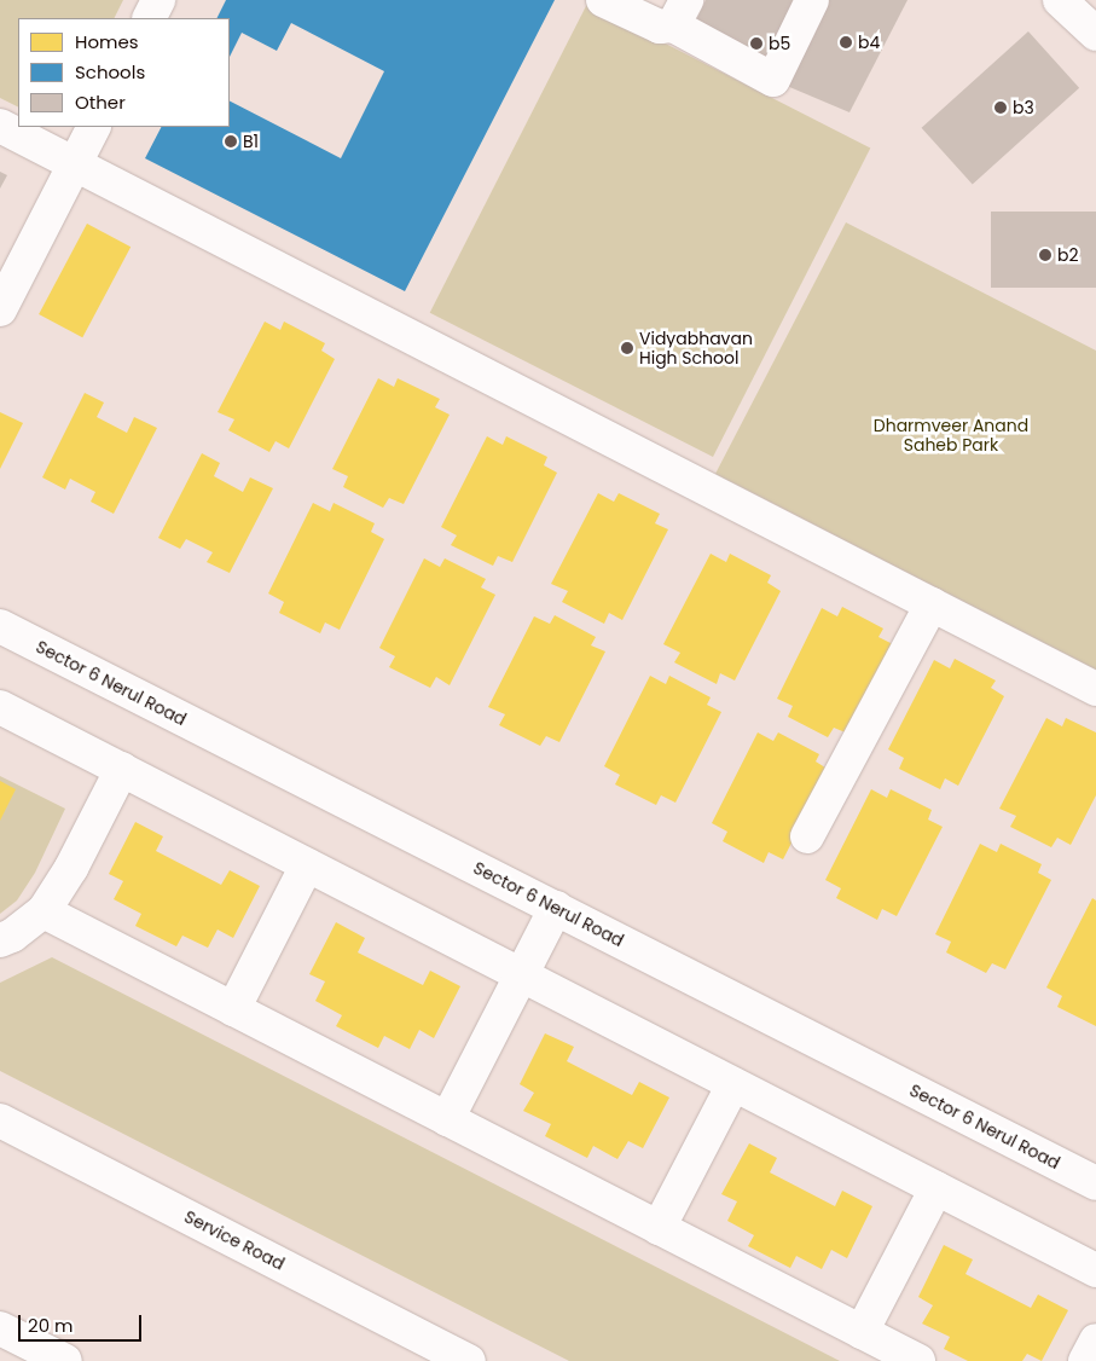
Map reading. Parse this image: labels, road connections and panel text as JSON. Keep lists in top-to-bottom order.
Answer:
{
  "streets": {
    "street": ["Sector 6 Nerul Road", "Service Road"]
  },
  "parks": ["Dharmveer Anand Saheb Park"],
  "places": [
    "b4",
    "b5",
    "b3",
    "B1",
    "b2",
    "Vidyabhavan High School"
  ],
  "legend": ["Homes", "Schools", "Other"],
  "scale_bar": "20 m"
}
